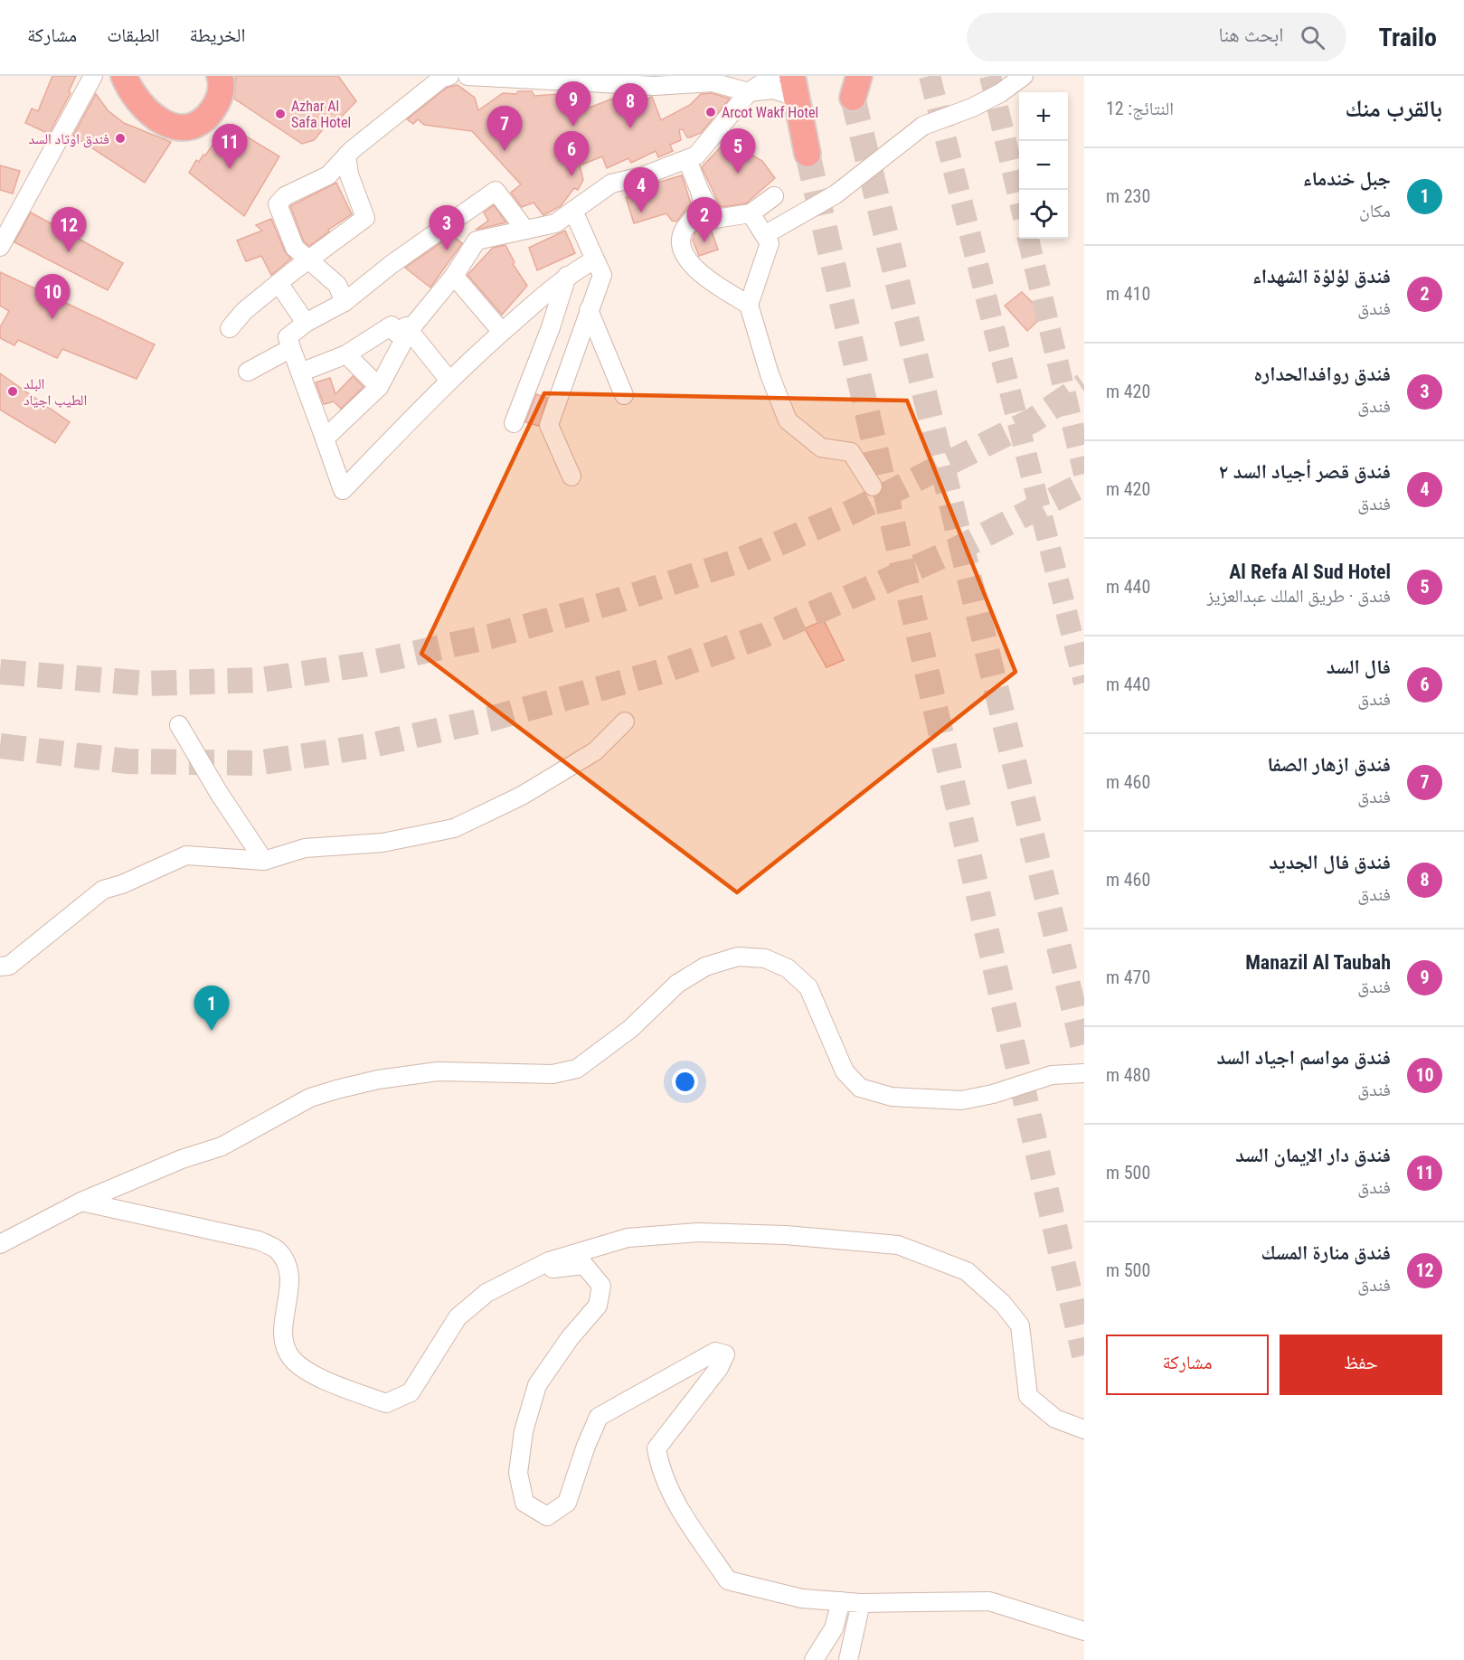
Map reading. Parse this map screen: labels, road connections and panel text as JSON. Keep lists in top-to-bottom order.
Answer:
{
  "places": [
    "Arcot Wakf Hotel",
    "Azhar Al Safa Hotel",
    "فندق اوتاد السد",
    "البلد الطيب اجياد"
  ],
  "page": {
    "header": "Trailo",
    "search": "ابحث هنا",
    "nav": ["الخريطة", "الطبقات", "مشاركة"],
    "heading": ["بالقرب منك", "النتائج: 12"],
    "pins": [
      "9",
      "8",
      "7",
      "11",
      "5",
      "6",
      "4",
      "2",
      "3",
      "12",
      "10",
      "1"
    ],
    "map_buttons": ["+", "−"],
    "list": [
      {
        "mark": "1",
        "name": "جبل خندماء",
        "note": "مكان",
        "value": "230 m"
      },
      {
        "mark": "2",
        "name": "فندق لؤلؤة الشهداء",
        "note": "فندق",
        "value": "410 m"
      },
      {
        "mark": "3",
        "name": "فندق روافدالحدارہ",
        "note": "فندق",
        "value": "420 m"
      },
      {
        "mark": "4",
        "name": "فندق قصر أجياد السد ٢",
        "note": "فندق",
        "value": "420 m"
      },
      {
        "mark": "5",
        "name": "Al Refa Al Sud Hotel",
        "note": "فندق · طريق الملك عبدالعزيز",
        "value": "440 m"
      },
      {
        "mark": "6",
        "name": "فال السد",
        "note": "فندق",
        "value": "440 m"
      },
      {
        "mark": "7",
        "name": "فندق ازهار الصفا",
        "note": "فندق",
        "value": "460 m"
      },
      {
        "mark": "8",
        "name": "فندق فال الجديد",
        "note": "فندق",
        "value": "460 m"
      },
      {
        "mark": "9",
        "name": "Manazil Al Taubah",
        "note": "فندق",
        "value": "470 m"
      },
      {
        "mark": "10",
        "name": "فندق مواسم اجياد السد",
        "note": "فندق",
        "value": "480 m"
      },
      {
        "mark": "11",
        "name": "فندق دار الإيمان السد",
        "note": "فندق",
        "value": "500 m"
      },
      {
        "mark": "12",
        "name": "فندق منارة المسك",
        "note": "فندق",
        "value": "500 m"
      }
    ],
    "buttons": ["حفظ", "مشاركة"]
  }
}
